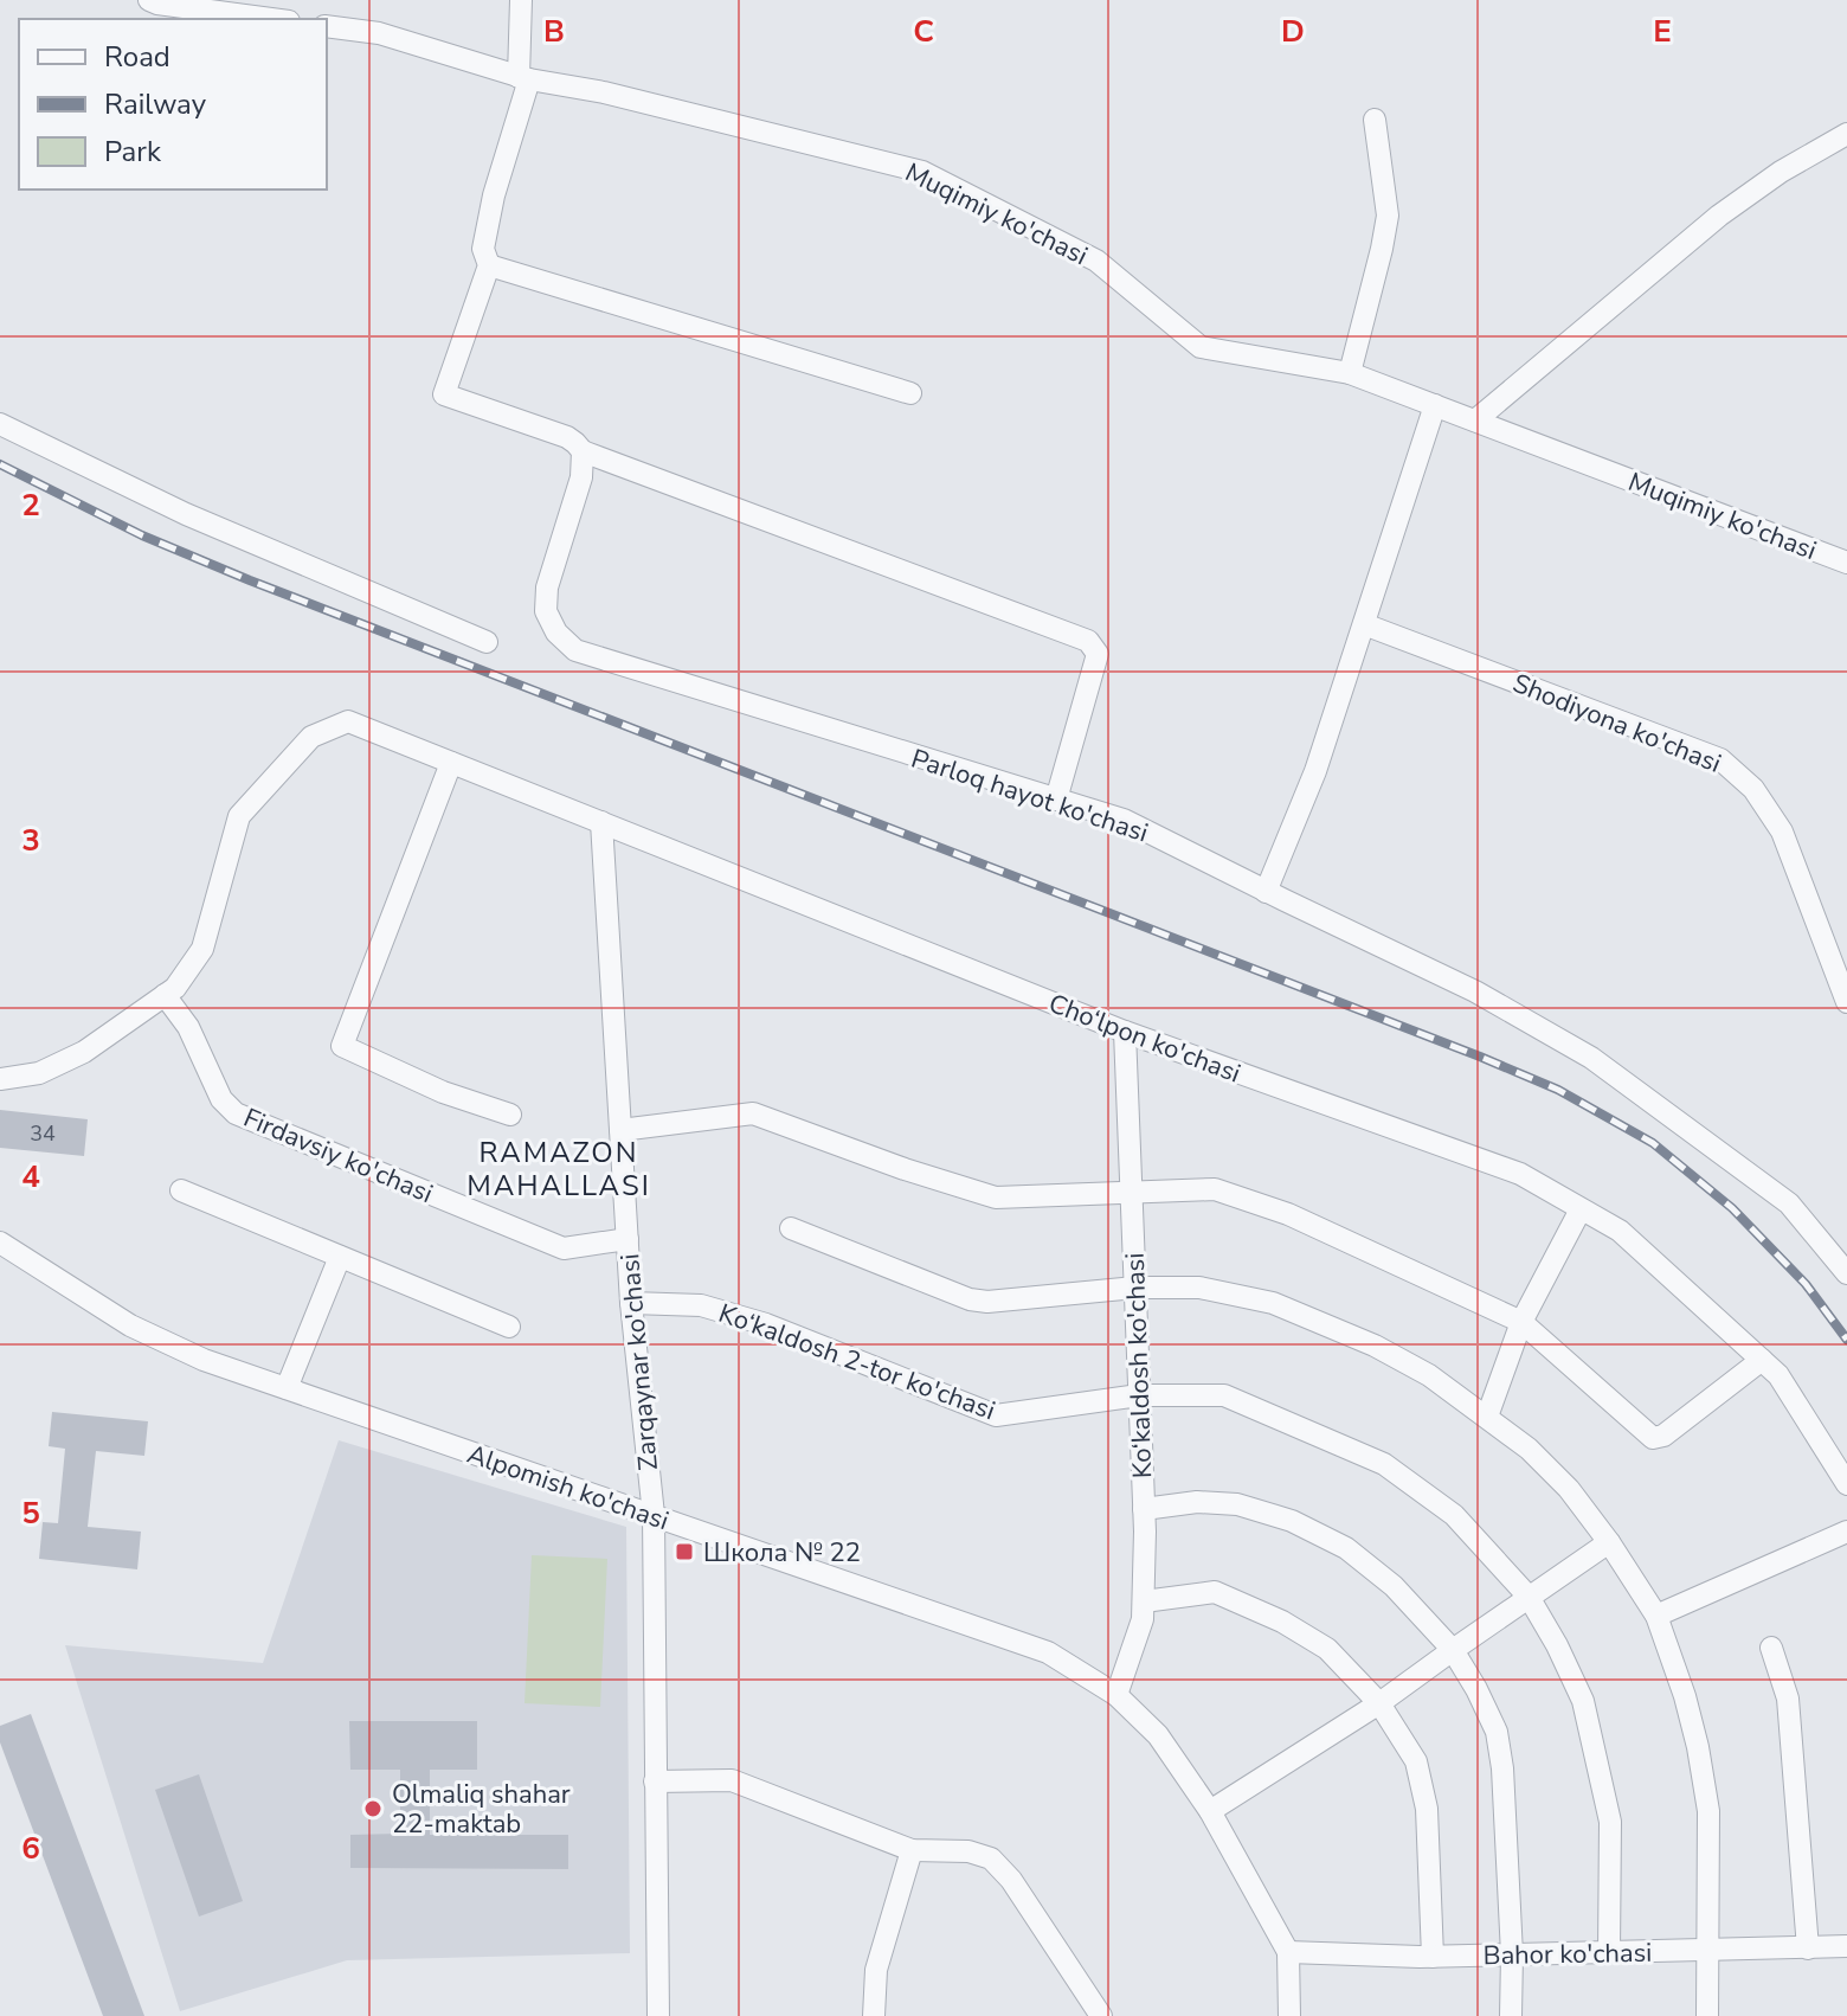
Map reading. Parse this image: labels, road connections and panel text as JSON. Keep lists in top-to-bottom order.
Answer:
{
  "streets": {
    "street": [
      "Muqimiy ko'chasi",
      "Shodiyona ko'chasi",
      "Parloq hayot ko'chasi",
      "Cho‘lpon ko'chasi",
      "Firdavsiy ko'chasi",
      "Ko‘kaldosh 2-tor ko'chasi",
      "Zarqaynar ko'chasi",
      "Ko‘kaldosh ko'chasi",
      "Alpomish ko'chasi",
      "Bahor ko'chasi"
    ]
  },
  "crossings": [
    ["Cho‘lpon ko'chasi", "Firdavsiy ko'chasi"],
    ["Cho‘lpon ko'chasi", "Zarqaynar ko'chasi"],
    ["Cho‘lpon ko'chasi", "Ko‘kaldosh ko'chasi"],
    ["Firdavsiy ko'chasi", "Zarqaynar ko'chasi"],
    ["Ko‘kaldosh 2-tor ko'chasi", "Zarqaynar ko'chasi"],
    ["Ko‘kaldosh 2-tor ko'chasi", "Ko‘kaldosh ko'chasi"],
    ["Ko‘kaldosh 2-tor ko'chasi", "Bahor ko'chasi"],
    ["Zarqaynar ko'chasi", "Alpomish ko'chasi"],
    ["Ko‘kaldosh ko'chasi", "Alpomish ko'chasi"],
    ["Alpomish ko'chasi", "Bahor ko'chasi"]
  ],
  "districts": ["RAMAZON MAHALLASI"],
  "places": {
    "transit": ["Школа № 22"],
    "other": ["Olmaliq shahar 22-maktab"]
  },
  "house_numbers": ["34"],
  "legend": ["Road", "Railway", "Park"],
  "grid": {
    "columns": [
      "B",
      "C",
      "D",
      "E"
    ],
    "rows": [
      "2",
      "3",
      "4",
      "5",
      "6"
    ]
  }
}
